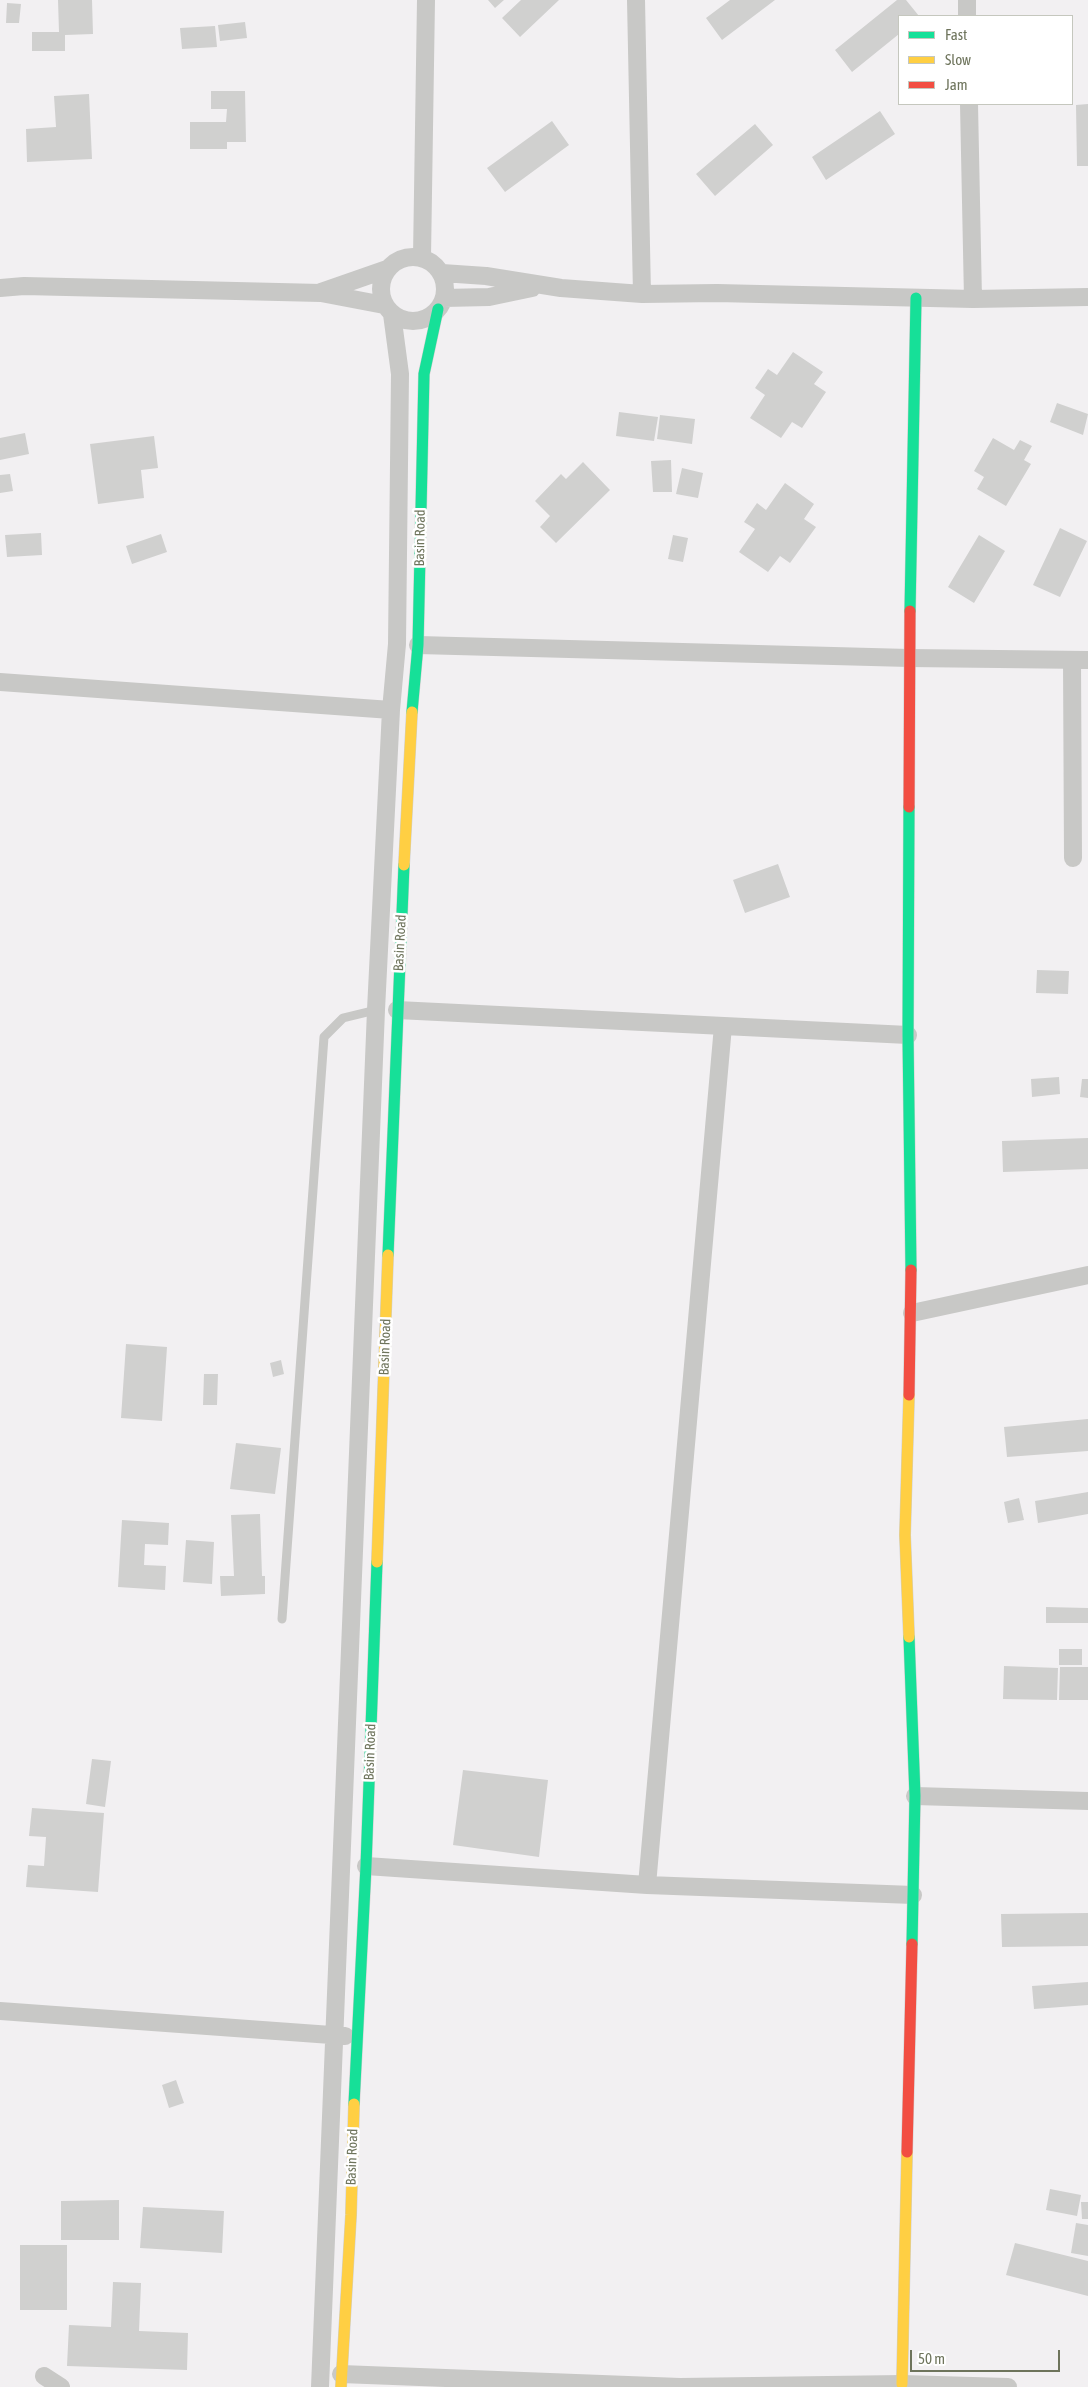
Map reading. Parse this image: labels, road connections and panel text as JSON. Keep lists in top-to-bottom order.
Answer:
{
  "streets": {
    "street": ["Basin Road"]
  },
  "legend": ["Fast", "Slow", "Jam"],
  "scale_bar": "50 m"
}
